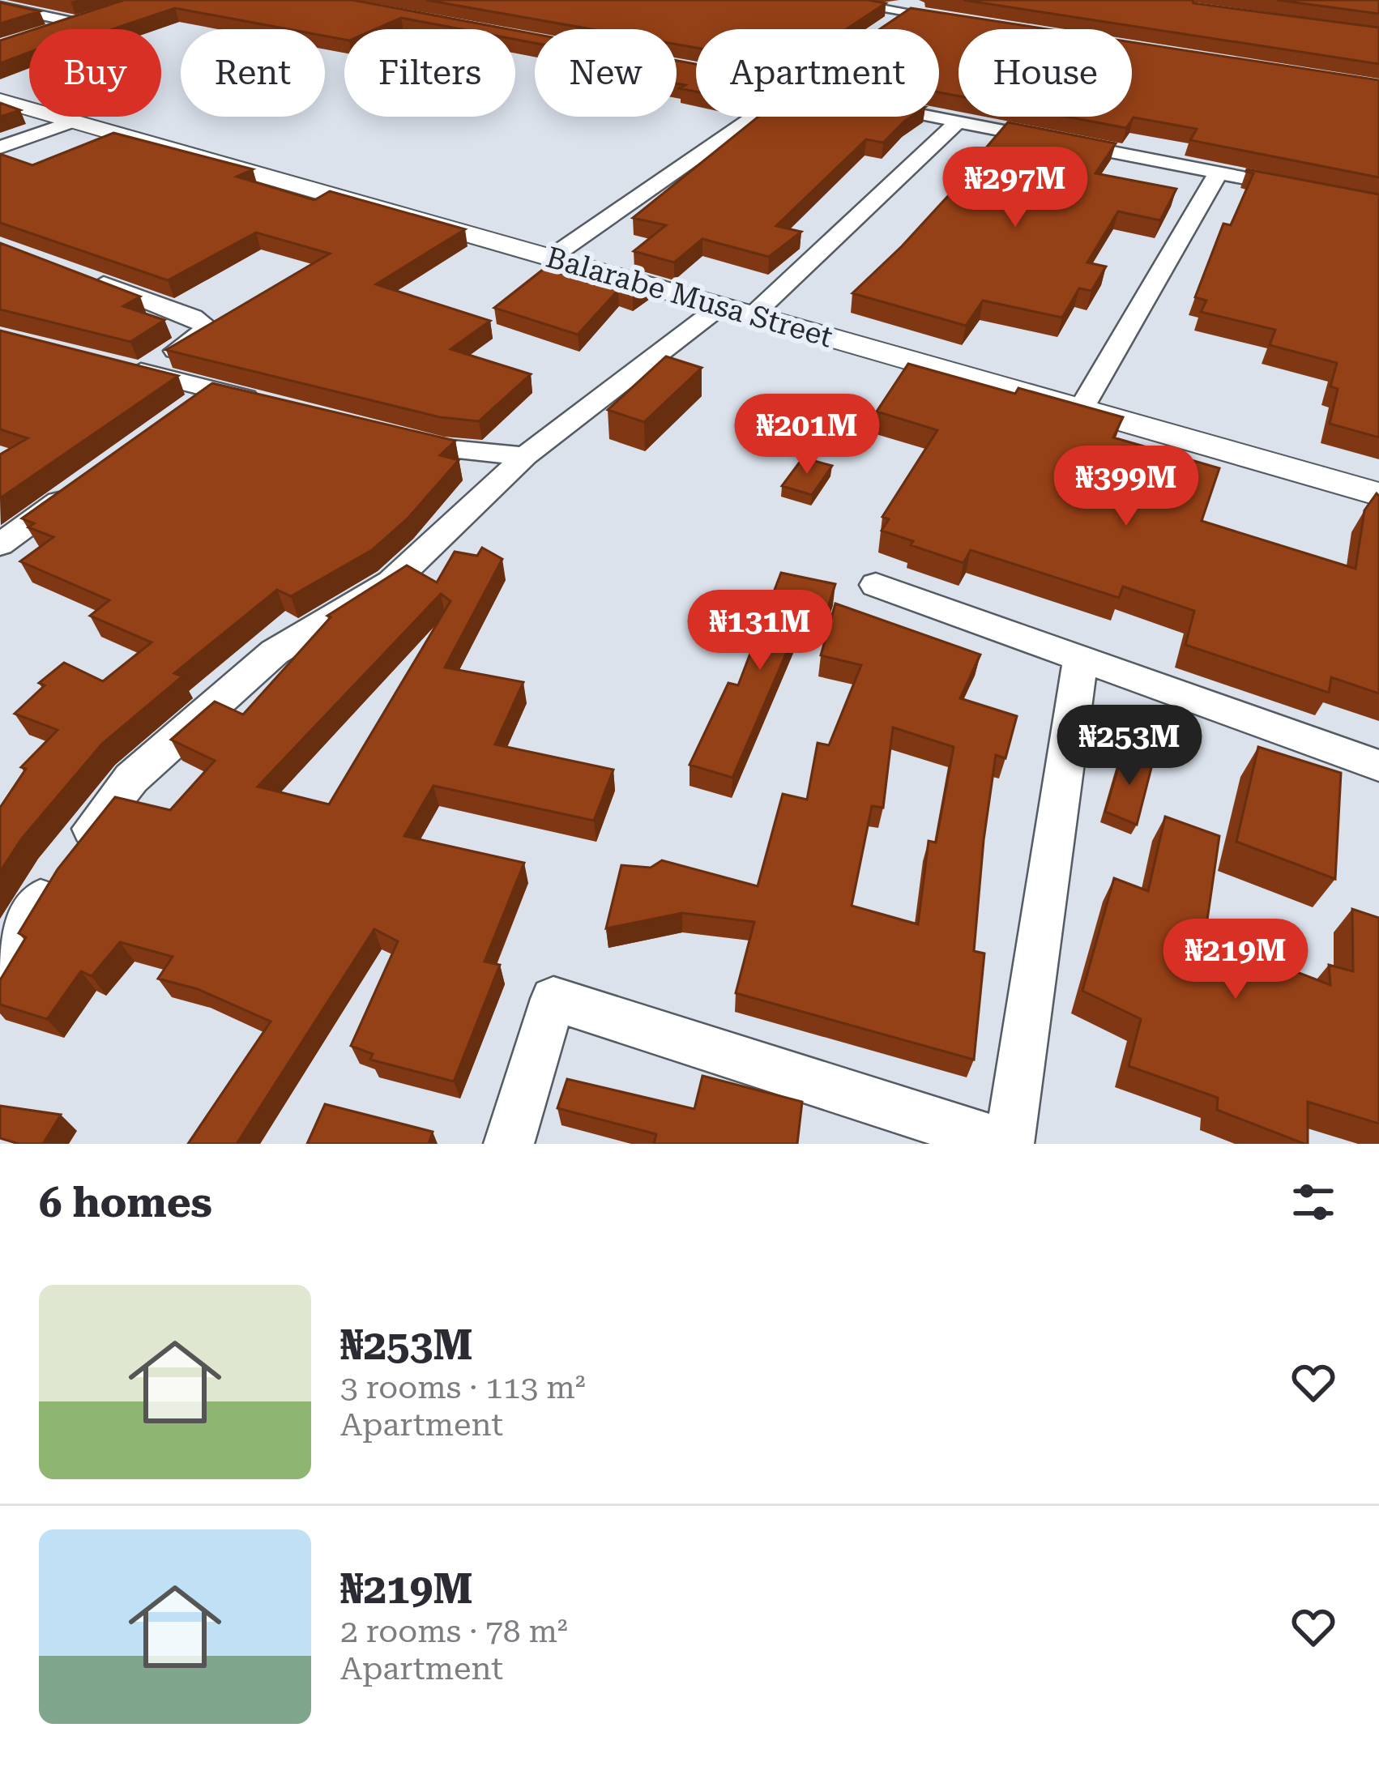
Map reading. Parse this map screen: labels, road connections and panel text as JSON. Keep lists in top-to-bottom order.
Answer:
{
  "streets": {
    "street": ["Balarabe Musa Street"]
  },
  "page": {
    "chip": [
      "Buy",
      "Rent",
      "Filters",
      "New",
      "Apartment",
      "House"
    ],
    "price": [
      "₦297M",
      "₦201M",
      "₦399M",
      "₦131M",
      "₦253M",
      "₦219M"
    ],
    "heading": "6 homes",
    "list": [
      {
        "name": "₦253M",
        "note": "3 rooms · 113 m² · Apartment"
      },
      {
        "name": "₦219M",
        "note": "2 rooms · 78 m² · Apartment"
      }
    ]
  }
}
